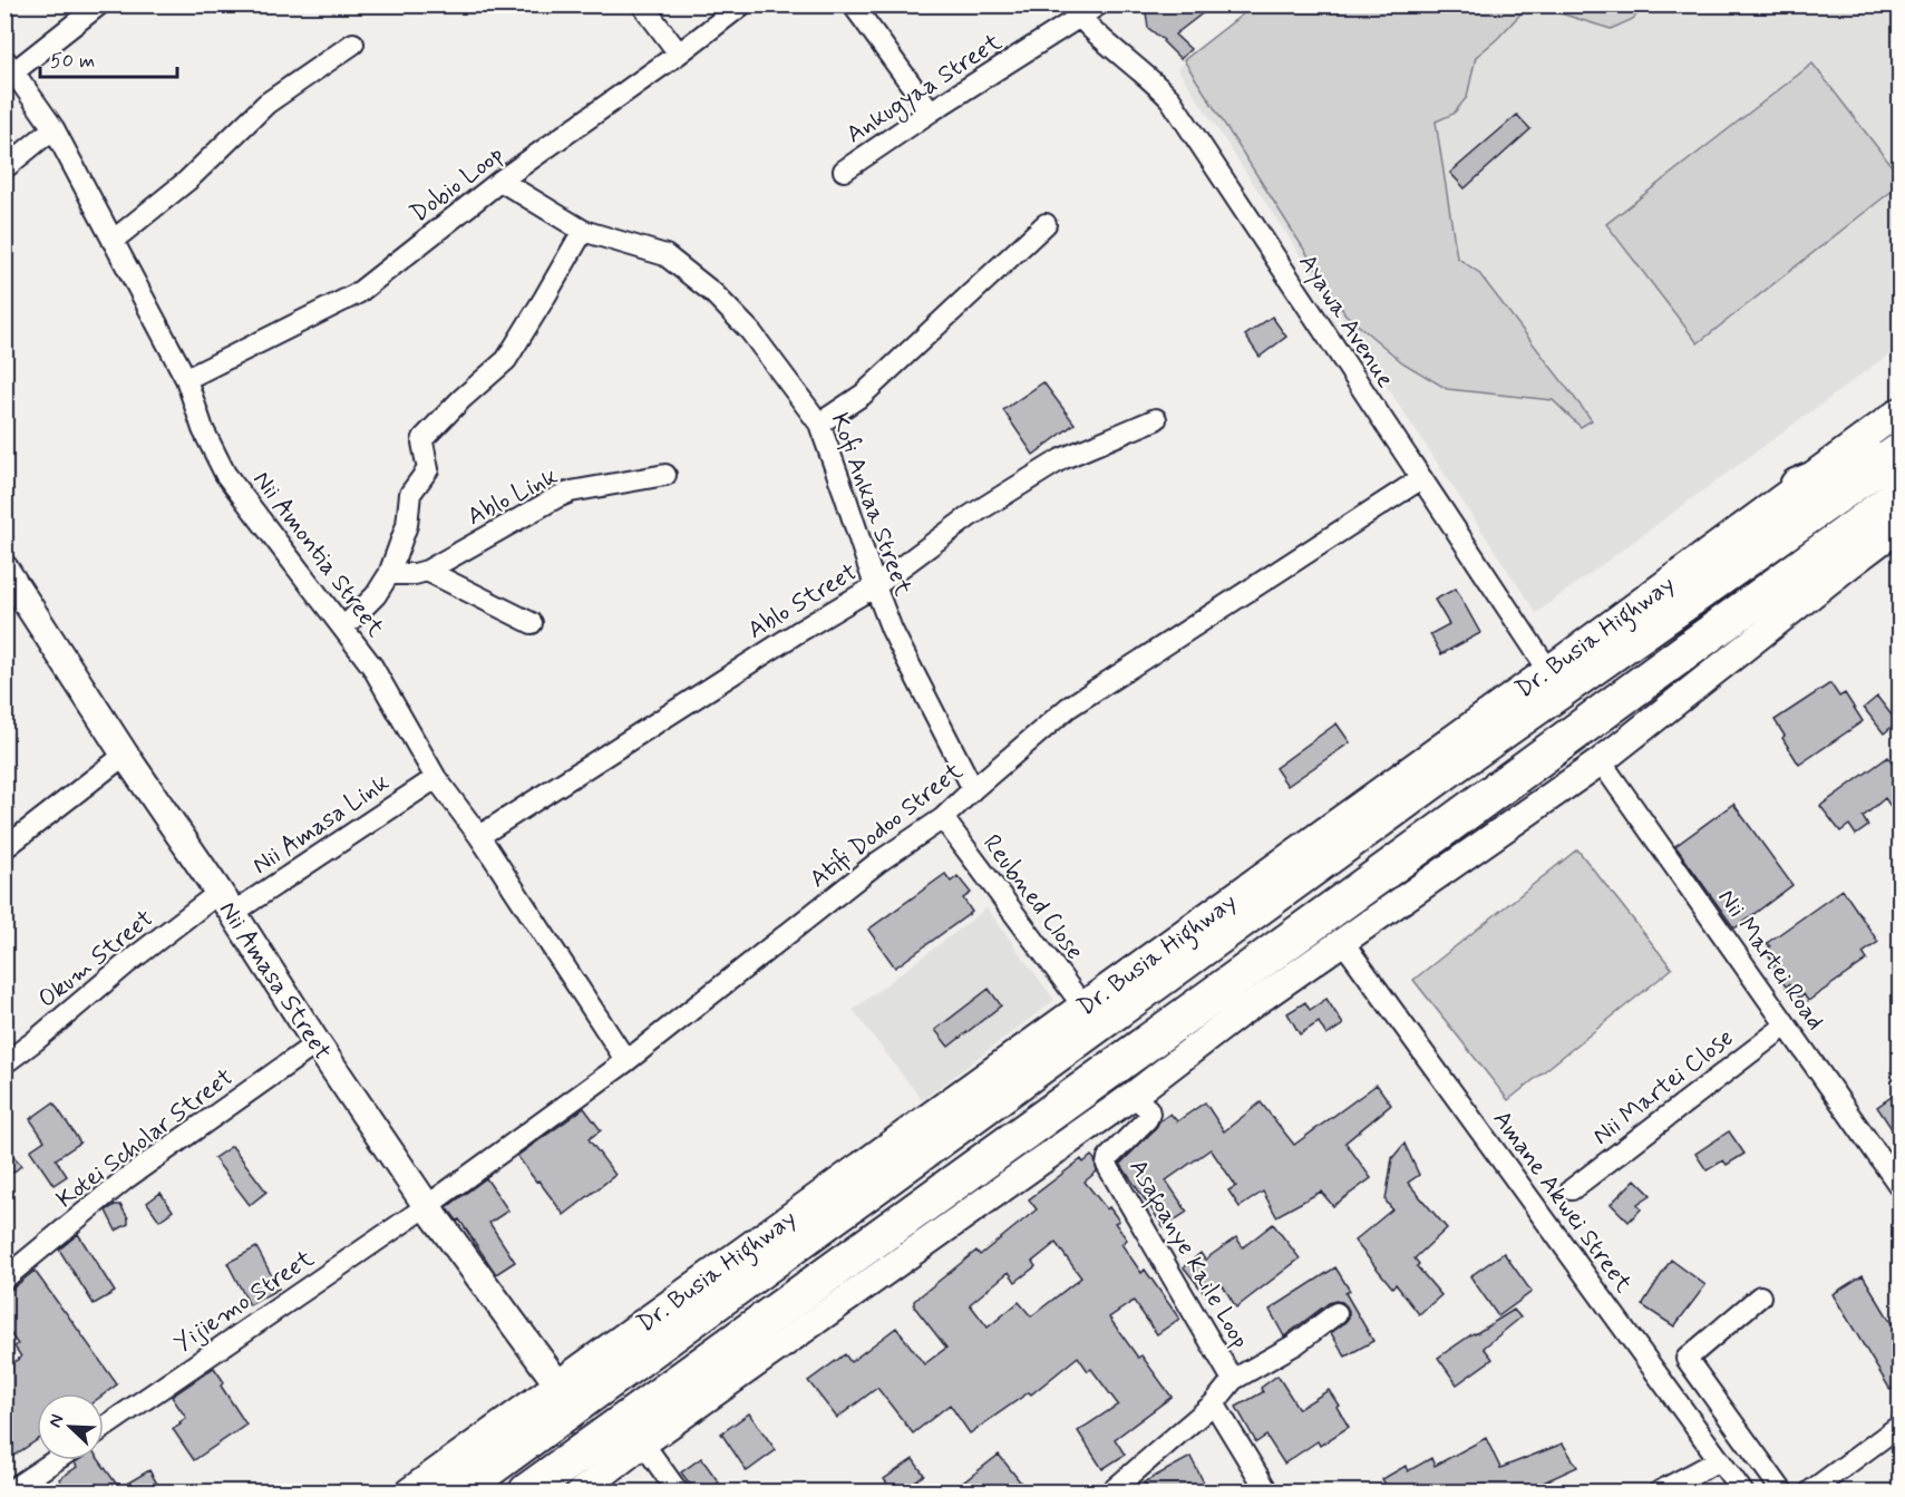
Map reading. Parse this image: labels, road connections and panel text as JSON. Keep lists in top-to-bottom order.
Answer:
{
  "streets": {
    "highway": ["Dr. Busia Highway"],
    "street": [
      "Ankugyaa Street",
      "Dobio Loop",
      "Ayawa Avenue",
      "Ablo Link",
      "Kofi Ankaa Street",
      "Nii Amontia Street",
      "Ablo Street",
      "Nii Amasa Link",
      "Atifi Dodoo Street",
      "Reubned Close",
      "Okum Street",
      "Nii Martei Road",
      "Nii Amasa Street",
      "Nii Martei Close",
      "Kotei Scholar Street",
      "Amane Akwei Street",
      "Asafoanye Kaile Loop",
      "Yijiemo Street"
    ]
  },
  "crossings": [
    ["Ankugyaa Street", "Ayawa Avenue"],
    ["Dobio Loop", "Kofi Ankaa Street"],
    ["Dobio Loop", "Nii Amontia Street"],
    ["Ayawa Avenue", "Dr. Busia Highway"],
    ["Ayawa Avenue", "Atifi Dodoo Street"],
    ["Kofi Ankaa Street", "Ablo Street"],
    ["Kofi Ankaa Street", "Atifi Dodoo Street"],
    ["Nii Amontia Street", "Ablo Street"],
    ["Nii Amontia Street", "Nii Amasa Link"],
    ["Nii Amontia Street", "Atifi Dodoo Street"],
    ["Dr. Busia Highway", "Reubned Close"],
    ["Dr. Busia Highway", "Nii Amasa Street"],
    ["Nii Amasa Link", "Okum Street"],
    ["Nii Amasa Link", "Nii Amasa Street"],
    ["Atifi Dodoo Street", "Reubned Close"],
    ["Atifi Dodoo Street", "Nii Amasa Street"],
    ["Atifi Dodoo Street", "Yijiemo Street"],
    ["Okum Street", "Nii Amasa Street"],
    ["Nii Martei Road", "Nii Martei Close"],
    ["Nii Amasa Street", "Kotei Scholar Street"],
    ["Nii Amasa Street", "Yijiemo Street"]
  ],
  "scale_bar": "50 m",
  "north": "top left"
}
